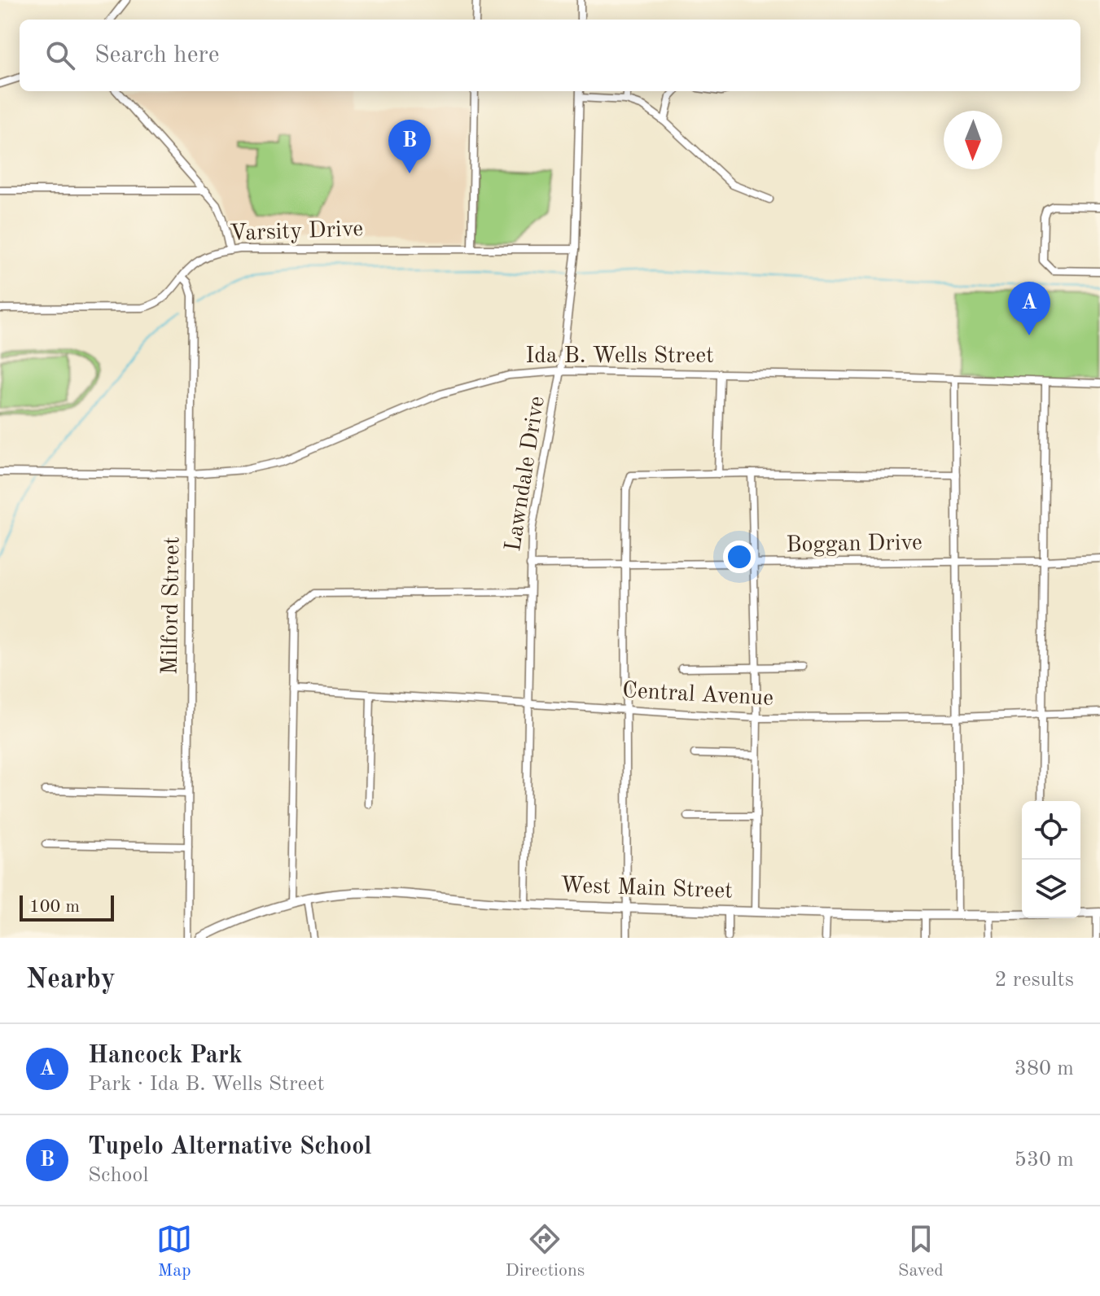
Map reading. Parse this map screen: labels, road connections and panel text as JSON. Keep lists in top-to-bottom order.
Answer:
{
  "streets": {
    "main road": ["West Main Street"],
    "street": [
      "Varsity Drive",
      "Ida B. Wells Street",
      "Lawndale Drive",
      "Boggan Drive",
      "Milford Street",
      "Central Avenue"
    ]
  },
  "crossings": [
    ["Varsity Drive", "Lawndale Drive"],
    ["Varsity Drive", "Milford Street"],
    ["Ida B. Wells Street", "Lawndale Drive"],
    ["Ida B. Wells Street", "Milford Street"],
    ["Lawndale Drive", "Boggan Drive"],
    ["Lawndale Drive", "Central Avenue"],
    ["Lawndale Drive", "West Main Street"]
  ],
  "scale_bar": "100 m",
  "north": "bottom",
  "page": {
    "search": "Search here",
    "pins": ["B", "A"],
    "scale": "100 m",
    "heading": ["Nearby", "2 results"],
    "list": [
      {
        "mark": "A",
        "name": "Hancock Park",
        "note": "Park · Ida B. Wells Street",
        "value": "380 m"
      },
      {
        "mark": "B",
        "name": "Tupelo Alternative School",
        "note": "School",
        "value": "530 m"
      }
    ],
    "nav": ["Map", "Directions", "Saved"]
  }
}
